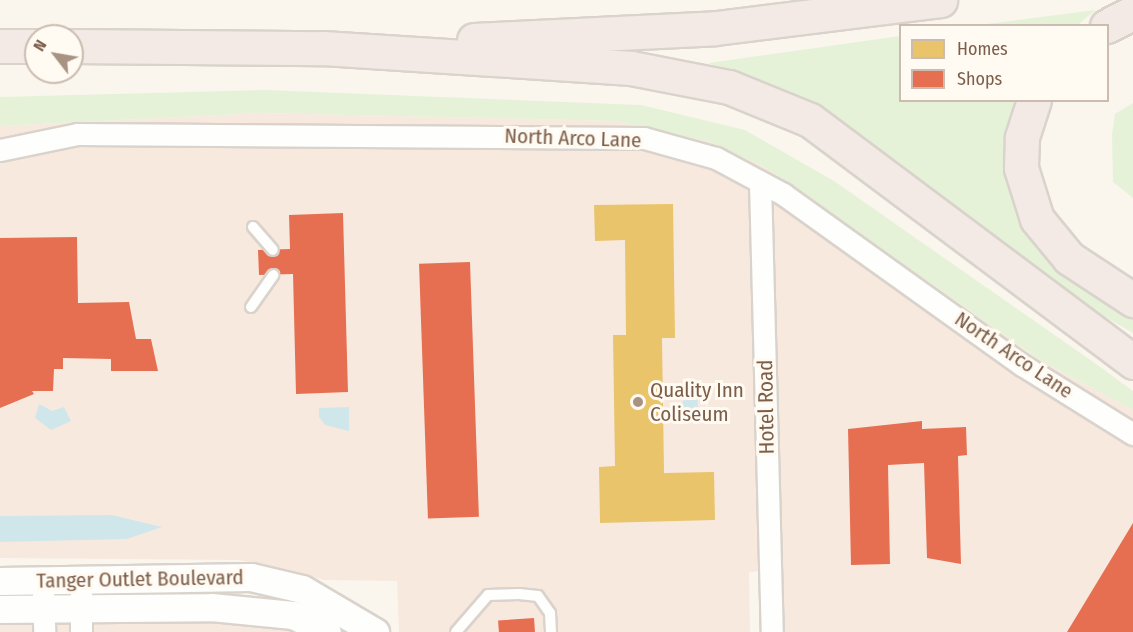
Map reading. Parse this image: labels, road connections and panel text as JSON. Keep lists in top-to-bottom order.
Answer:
{
  "streets": {
    "street": ["North Arco Lane", "Hotel Road", "Tanger Outlet Boulevard"]
  },
  "crossings": [
    ["North Arco Lane", "Hotel Road"]
  ],
  "places": ["Quality Inn Coliseum"],
  "legend": ["Homes", "Shops"],
  "north": "top left"
}
